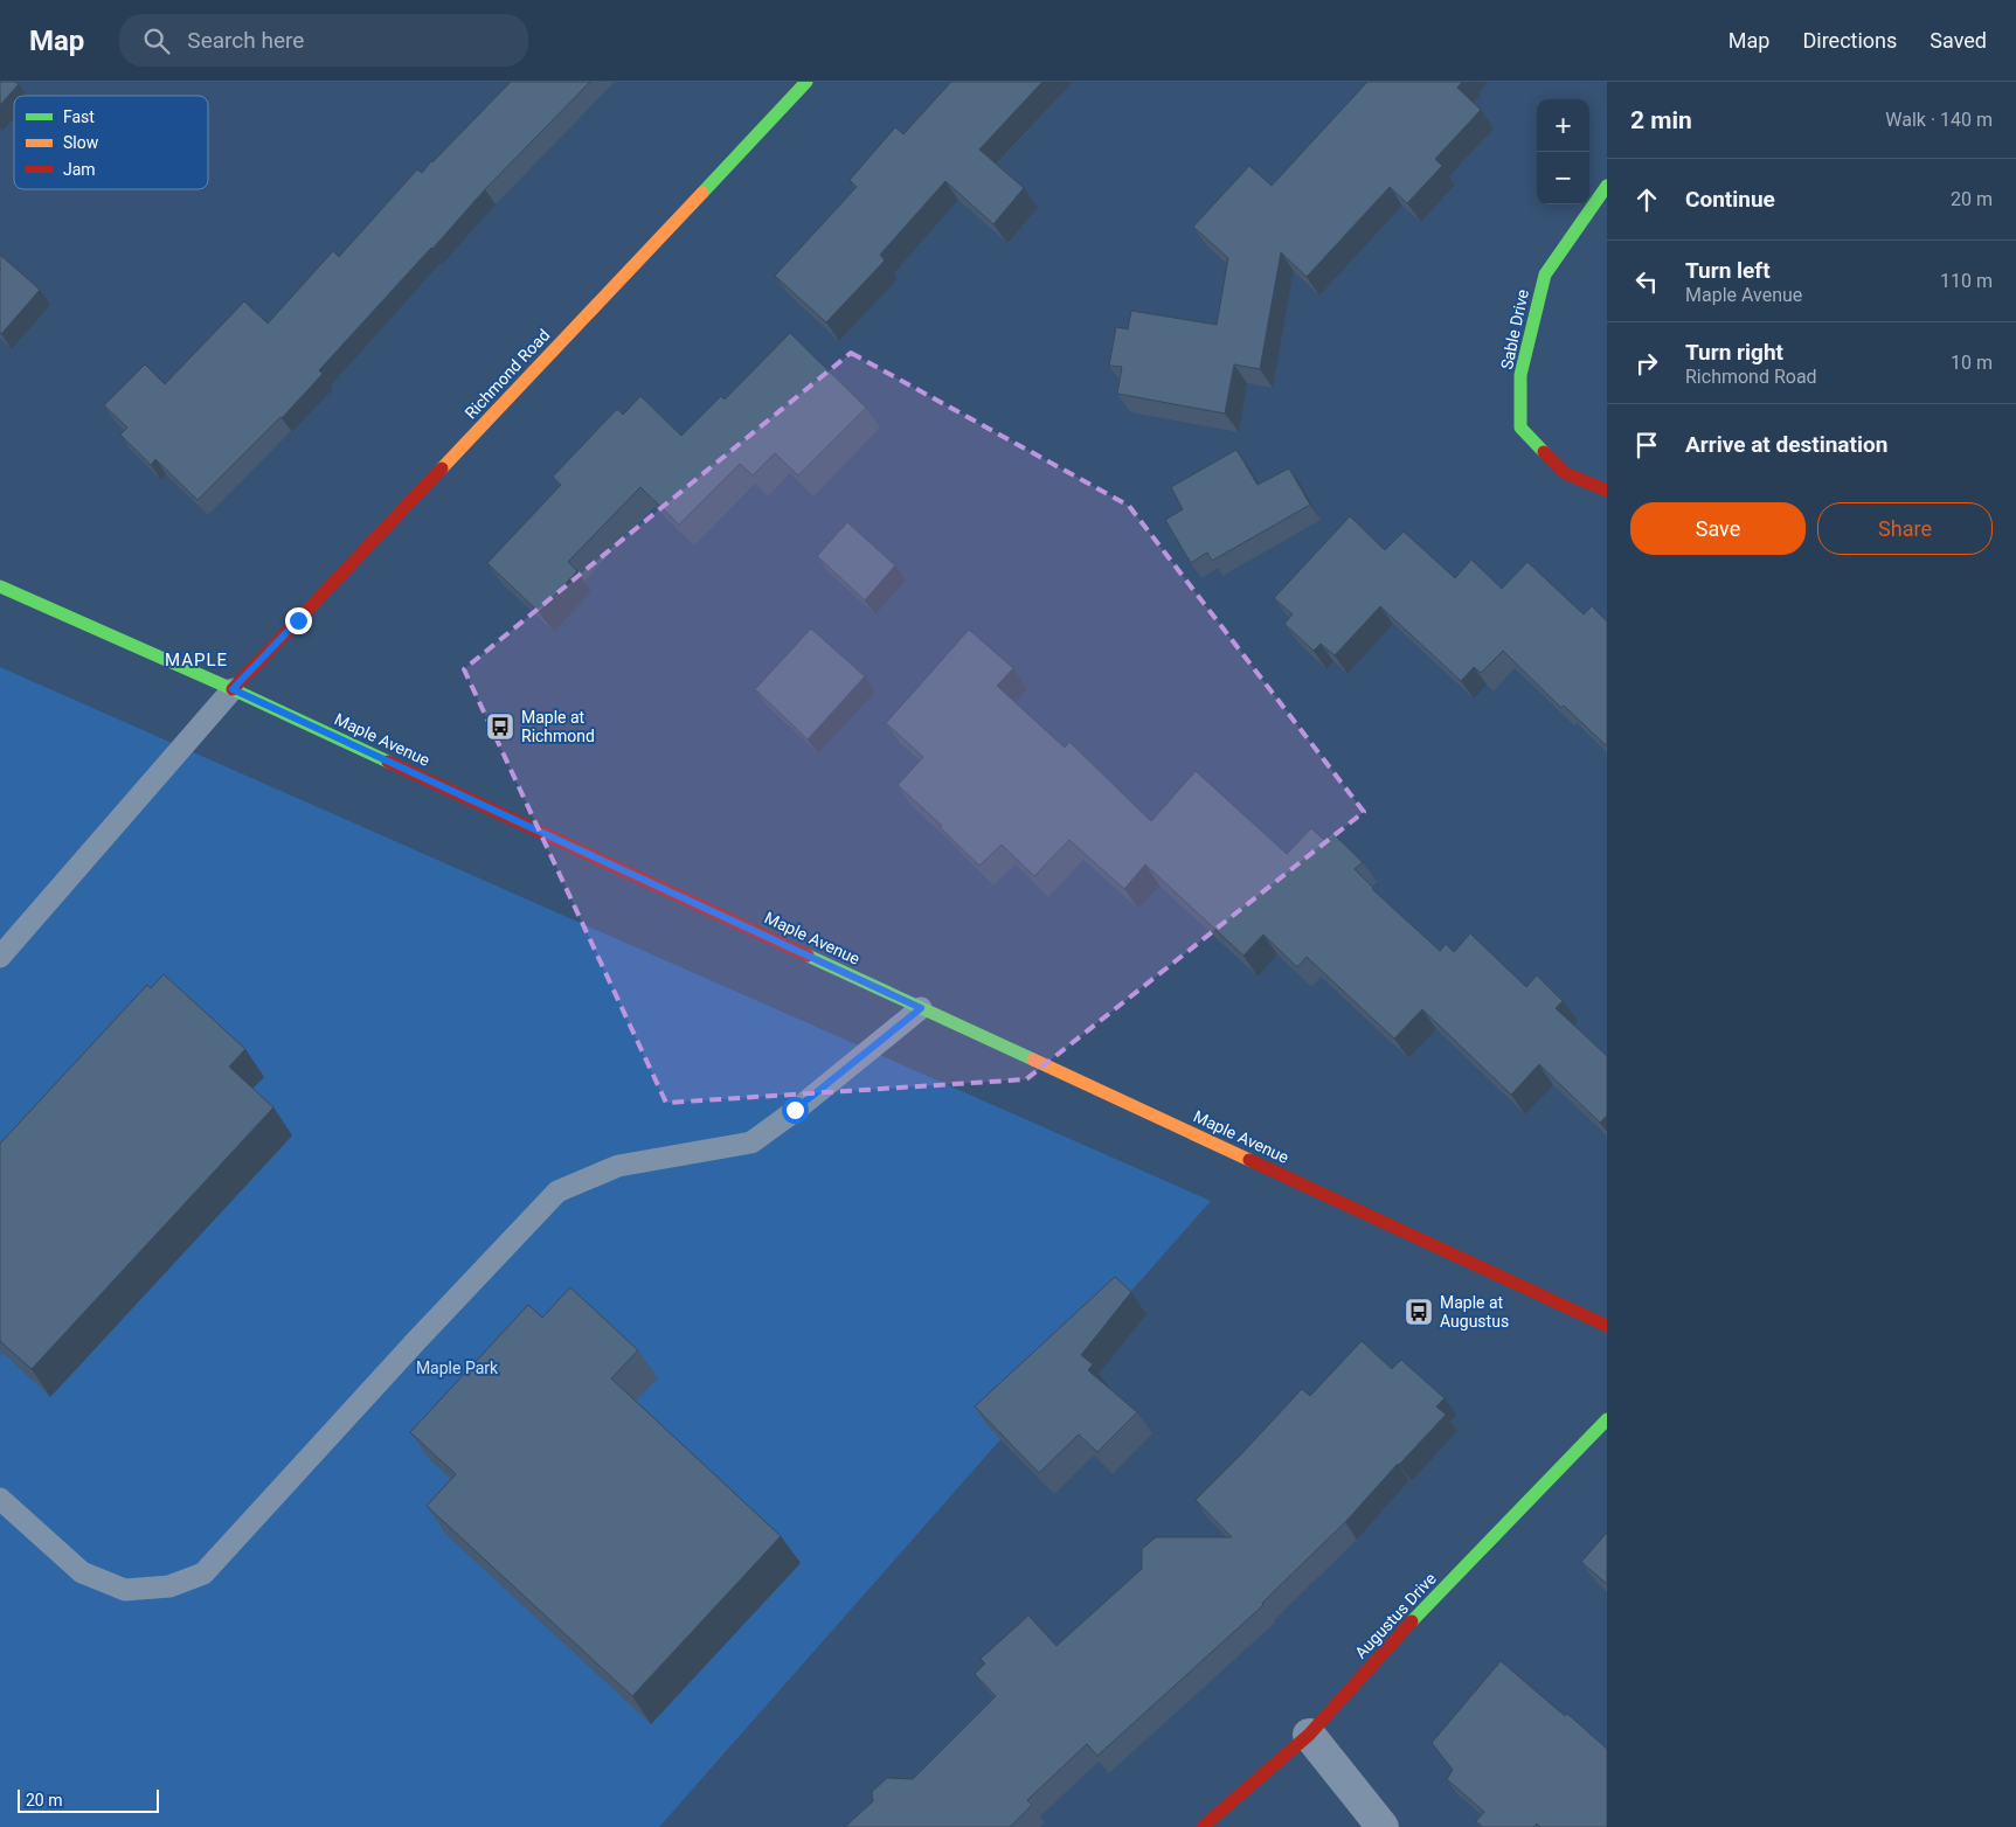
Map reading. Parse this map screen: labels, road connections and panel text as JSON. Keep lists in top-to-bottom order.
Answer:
{
  "streets": {
    "street": [
      "Sable Drive",
      "Richmond Road",
      "Maple Avenue",
      "Augustus Drive"
    ]
  },
  "crossings": [
    ["Richmond Road", "Maple Avenue"]
  ],
  "districts": ["MAPLE"],
  "parks": ["Maple Park"],
  "places": {
    "bus stop": ["Maple at Richmond", "Maple at Augustus"]
  },
  "legend": ["Fast", "Slow", "Jam"],
  "scale_bar": "20 m",
  "page": {
    "header": "Map",
    "search": "Search here",
    "nav": ["Map", "Directions", "Saved"],
    "heading": ["2 min", "Walk · 140 m"],
    "map_buttons": ["+", "−"],
    "list": [
      ["Continue", "20 m"],
      ["Turn left", "Maple Avenue", "110 m"],
      ["Turn right", "Richmond Road", "10 m"],
      "Arrive at destination"
    ],
    "buttons": ["Save", "Share"],
    "scale": "20 m"
  }
}
